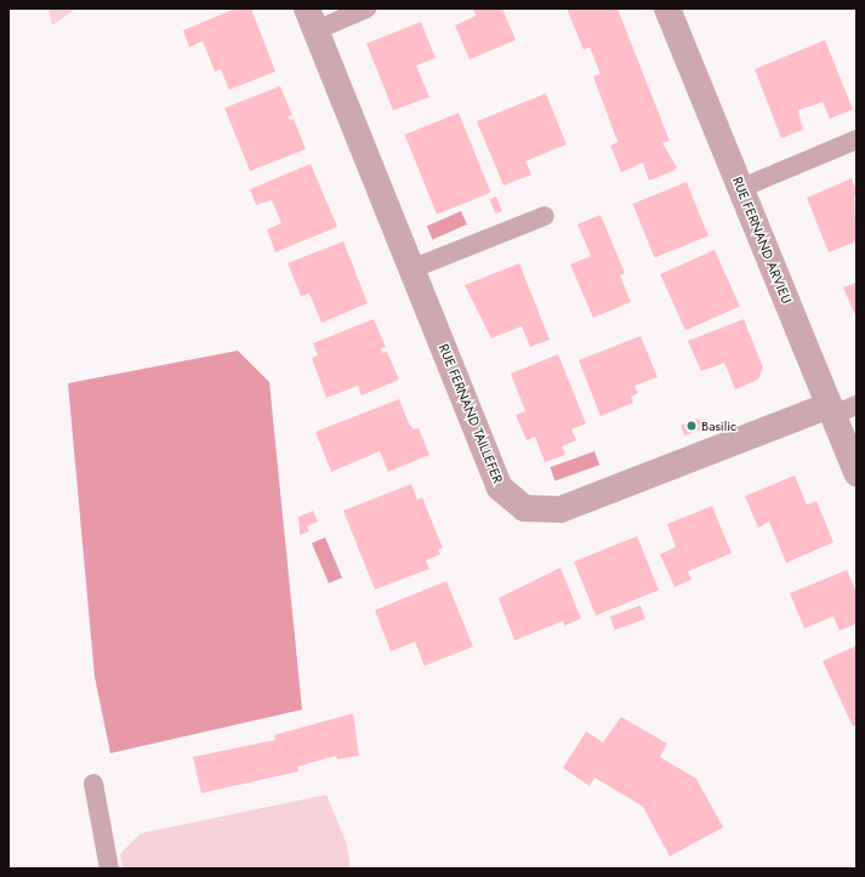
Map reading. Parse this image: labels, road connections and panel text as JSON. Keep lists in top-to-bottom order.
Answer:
{
  "streets": {
    "street": ["RUE FERNAND ARVIEU", "RUE FERNAND TAILLEFER"]
  },
  "crossings": [
    ["RUE FERNAND ARVIEU", "RUE FERNAND TAILLEFER"]
  ],
  "places": ["Basilic"]
}
